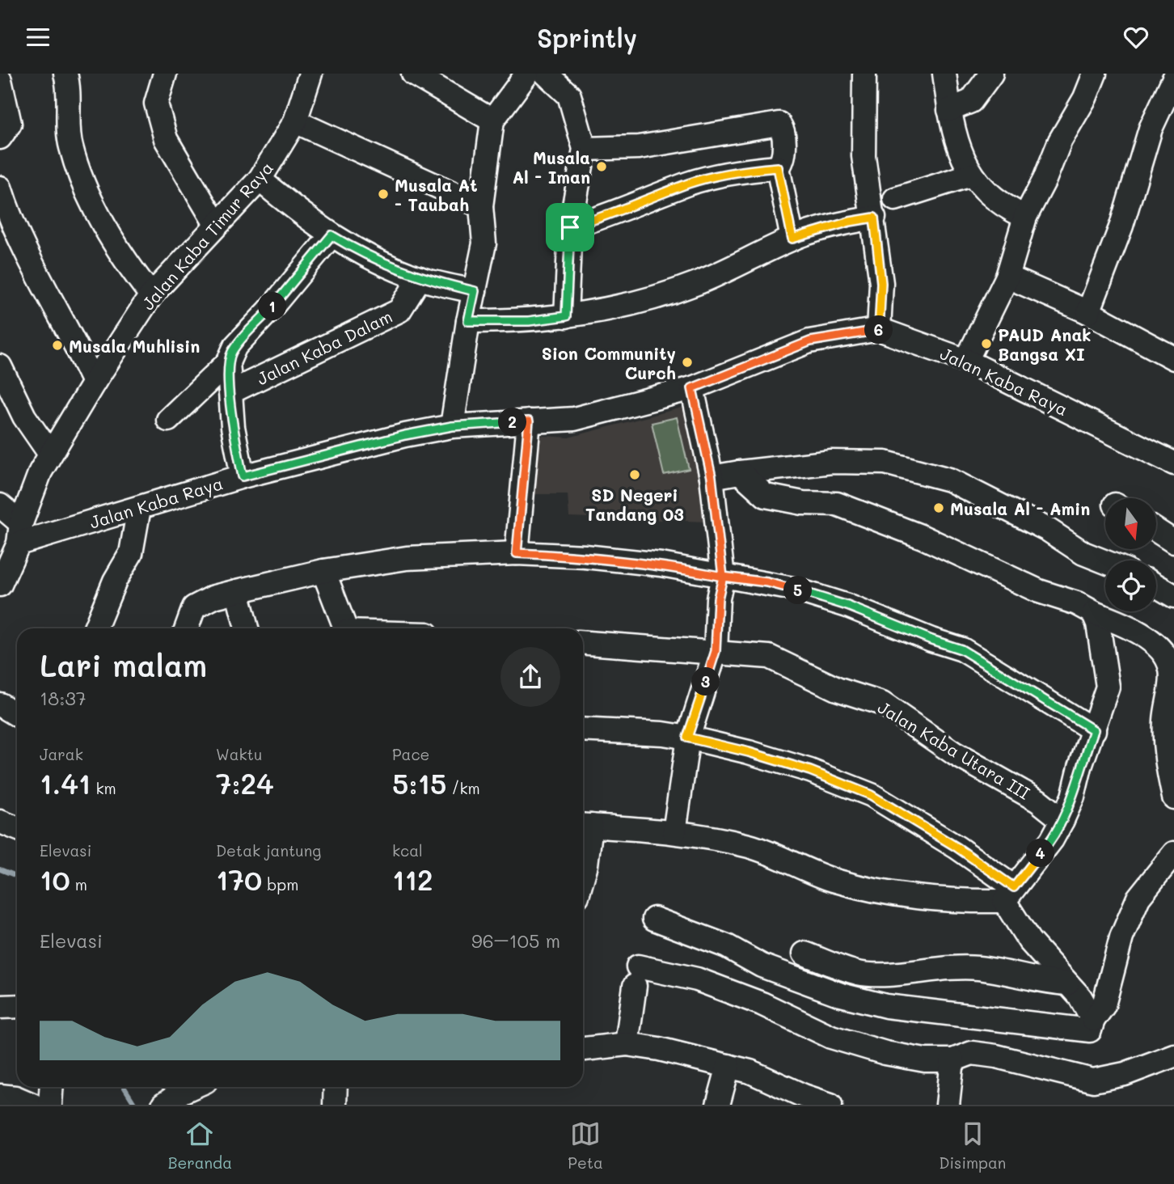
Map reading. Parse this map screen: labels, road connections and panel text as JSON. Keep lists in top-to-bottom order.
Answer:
{
  "streets": {
    "street": [
      "Jalan Kaba Timur Raya",
      "Jalan Kaba Dalam",
      "Jalan Kaba Raya",
      "Jalan Kaba Utara III"
    ]
  },
  "crossings": [
    ["Jalan Kaba Timur Raya", "Jalan Kaba Raya"]
  ],
  "places": [
    "Musala Al - Iman",
    "Musala At - Taubah",
    "PAUD Anak Bangsa XI",
    "Musala Muhlisin",
    "Sion Community Curch",
    "SD Negeri Tandang 03",
    "Musala Al - Amin"
  ],
  "north": "bottom",
  "page": {
    "header": "Sprintly",
    "pins": [
      "1",
      "6",
      "2",
      "5",
      "3",
      "4"
    ],
    "heading": ["Lari malam", "18:37"],
    "stats": [
      ["Jarak", "1.41 km"],
      ["Waktu", "7:24"],
      ["Pace", "5:15 /km"],
      ["Elevasi", "10 m"],
      ["Detak jantung", "170 bpm"],
      ["kcal", "112"]
    ],
    "chart": ["Elevasi", "96–105 m"],
    "tabs": ["Beranda", "Peta", "Disimpan"]
  }
}
